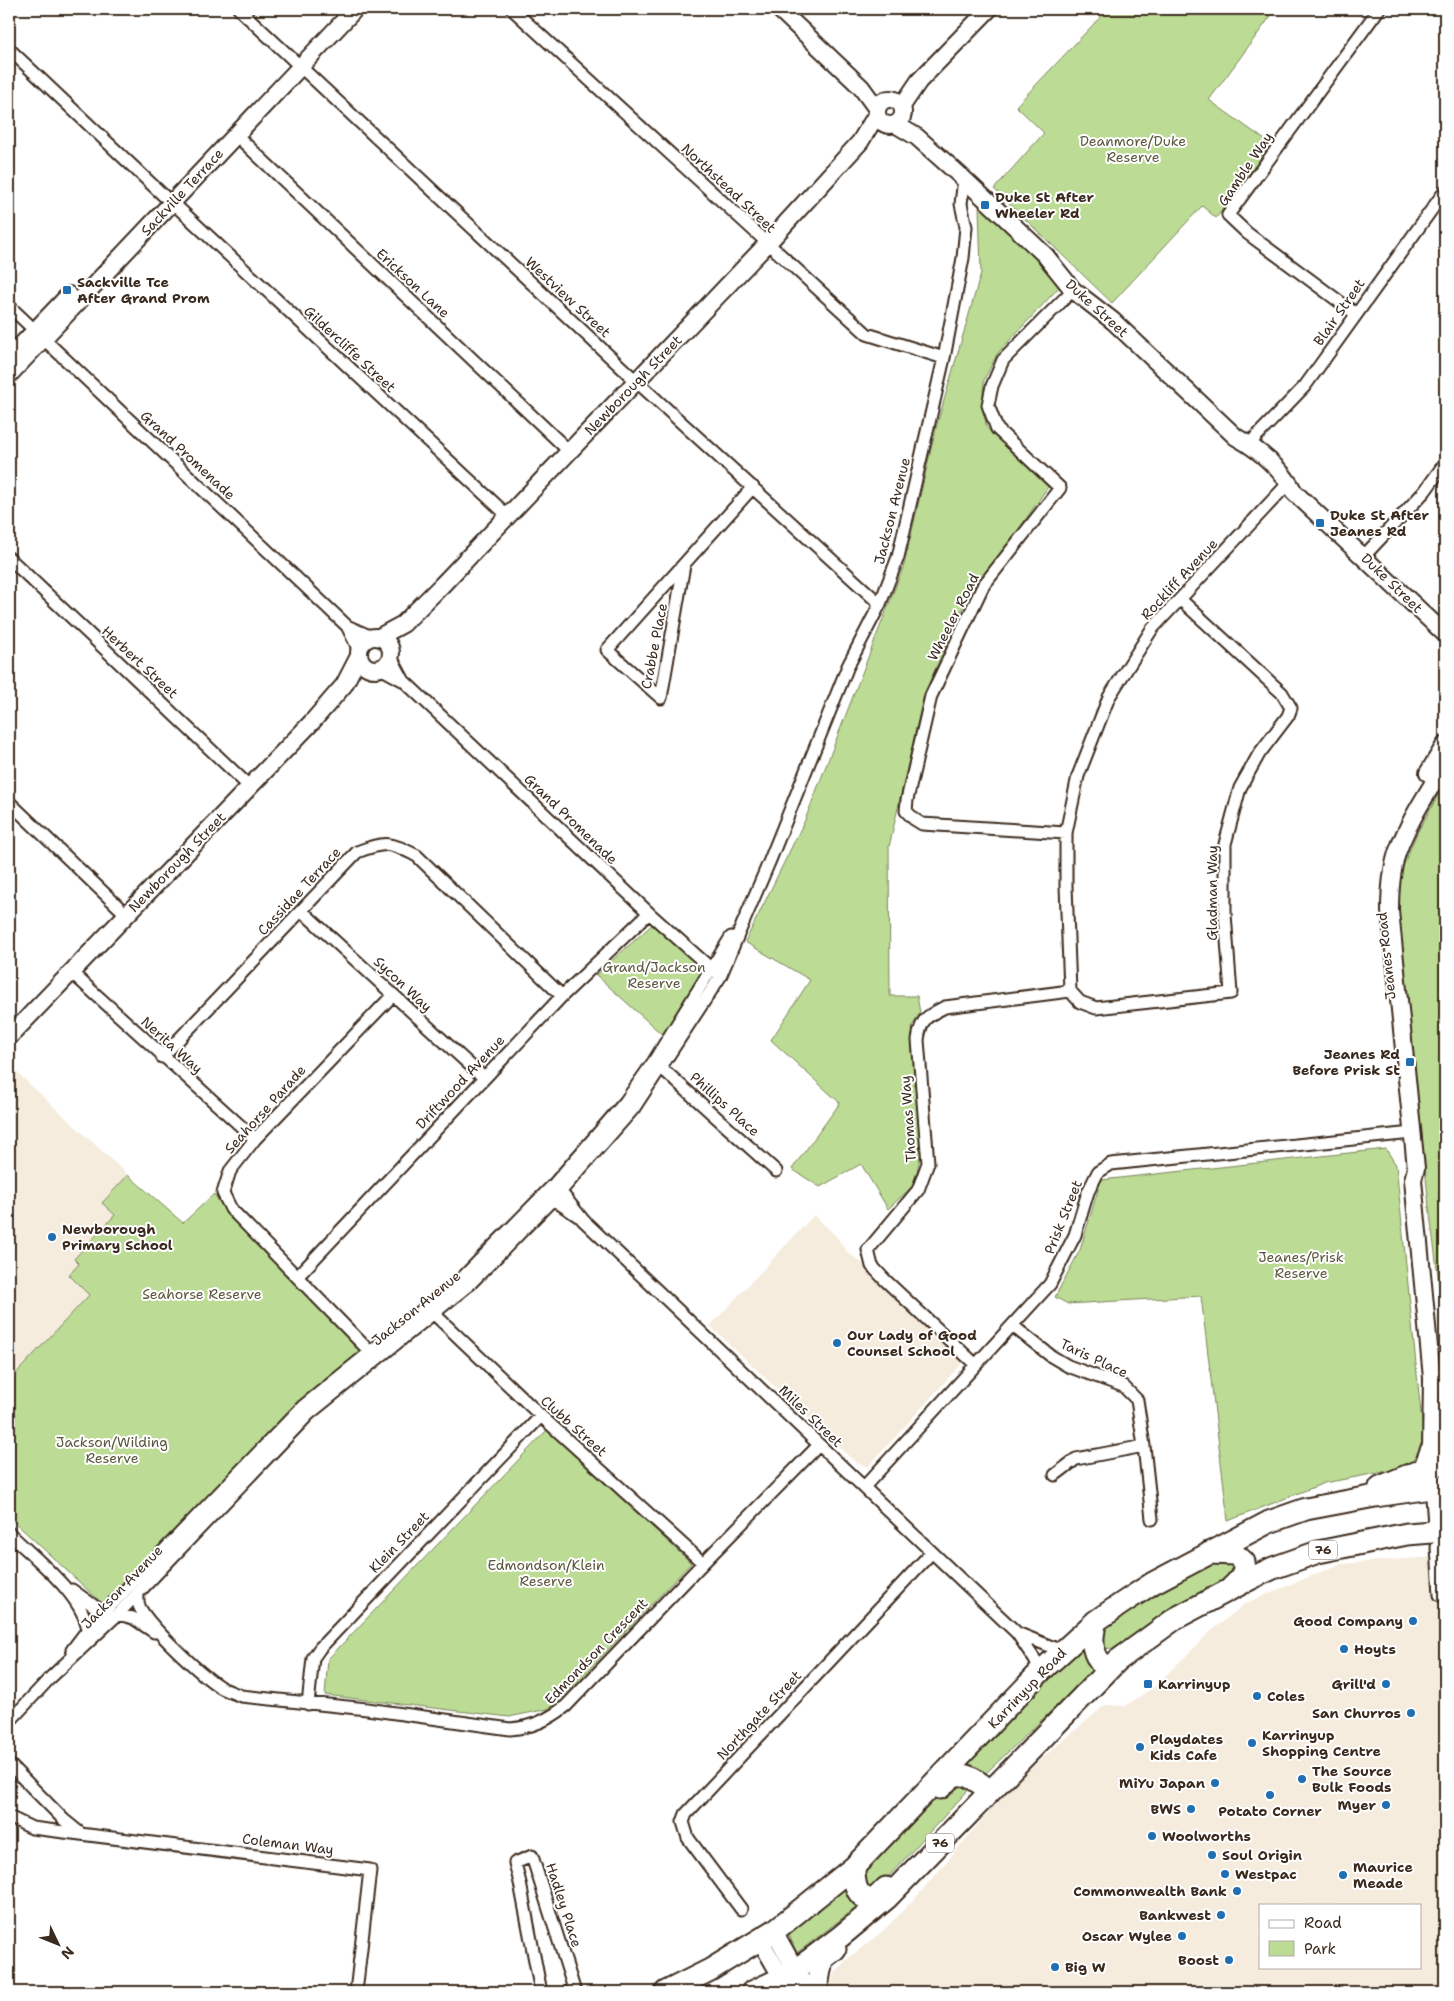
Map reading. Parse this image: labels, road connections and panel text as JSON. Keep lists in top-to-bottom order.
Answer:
{
  "streets": {
    "highway": ["76", "Karrinyup Road"],
    "main road": [
      "Sackville Terrace",
      "Duke Street",
      "Newborough Street",
      "Jeanes Road"
    ],
    "street": [
      "Gamble Way",
      "Northstead Street",
      "Erickson Lane",
      "Westview Street",
      "Blair Street",
      "Gildercliffe Street",
      "Grand Promenade",
      "Jackson Avenue",
      "Rockliff Avenue",
      "Wheeler Road",
      "Crabbe Place",
      "Herbert Street",
      "Cassidae Terrace",
      "Gladman Way",
      "Sycon Way",
      "Nerita Way",
      "Driftwood Avenue",
      "Phillips Place",
      "Seahorse Parade",
      "Thomas Way",
      "Prisk Street",
      "Taris Place",
      "Miles Street",
      "Clubb Street",
      "Klein Street",
      "Edmondson Crescent",
      "Northgate Street",
      "Coleman Way",
      "Hadley Place"
    ]
  },
  "crossings": [
    ["Gamble Way", "Blair Street"],
    ["Northstead Street", "Newborough Street"],
    ["Northstead Street", "Jackson Avenue"],
    ["Sackville Terrace", "Erickson Lane"],
    ["Sackville Terrace", "Westview Street"],
    ["Sackville Terrace", "Gildercliffe Street"],
    ["Sackville Terrace", "Grand Promenade"],
    ["Erickson Lane", "Newborough Street"],
    ["Westview Street", "Newborough Street"],
    ["Westview Street", "Jackson Avenue"],
    ["Westview Street", "Crabbe Place"],
    ["Duke Street", "Blair Street"],
    ["Duke Street", "Newborough Street"],
    ["Duke Street", "Jackson Avenue"],
    ["Duke Street", "Rockliff Avenue"],
    ["Duke Street", "Wheeler Road"],
    ["Gildercliffe Street", "Newborough Street"],
    ["Newborough Street", "Grand Promenade"],
    ["Newborough Street", "Herbert Street"],
    ["Newborough Street", "Nerita Way"],
    ["Grand Promenade", "Jackson Avenue"],
    ["Grand Promenade", "Driftwood Avenue"],
    ["Jackson Avenue", "Phillips Place"],
    ["Jackson Avenue", "Seahorse Parade"],
    ["Jackson Avenue", "Miles Street"],
    ["Jackson Avenue", "Clubb Street"],
    ["Jackson Avenue", "Edmondson Crescent"],
    ["Rockliff Avenue", "Wheeler Road"],
    ["Rockliff Avenue", "Gladman Way"],
    ["Rockliff Avenue", "Thomas Way"],
    ["Cassidae Terrace", "Sycon Way"],
    ["Cassidae Terrace", "Nerita Way"],
    ["Cassidae Terrace", "Driftwood Avenue"],
    ["Gladman Way", "Thomas Way"],
    ["Jeanes Road", "Prisk Street"],
    ["Jeanes Road", "76"],
    ["Jeanes Road", "Karrinyup Road"],
    ["Sycon Way", "Driftwood Avenue"],
    ["Sycon Way", "Seahorse Parade"],
    ["Nerita Way", "Seahorse Parade"],
    ["Driftwood Avenue", "Seahorse Parade"],
    ["Thomas Way", "Prisk Street"],
    ["Prisk Street", "Taris Place"],
    ["Prisk Street", "Miles Street"],
    ["Miles Street", "Edmondson Crescent"],
    ["Miles Street", "Karrinyup Road"],
    ["Miles Street", "Northgate Street"],
    ["Clubb Street", "Klein Street"],
    ["Clubb Street", "Edmondson Crescent"],
    ["Klein Street", "Edmondson Crescent"]
  ],
  "parks": [
    "Deanmore/Duke Reserve",
    "Grand/Jackson Reserve",
    "Jeanes/Prisk Reserve",
    "Seahorse Reserve",
    "Jackson/Wilding Reserve",
    "Edmondson/Klein Reserve"
  ],
  "places": {
    "transit": [
      "Duke St After Wheeler Rd",
      "Sackville Tce After Grand Prom",
      "Duke St After Jeanes Rd",
      "Jeanes Rd Before Prisk St",
      "Karrinyup"
    ],
    "other": [
      "Newborough Primary School",
      "Our Lady of Good Counsel School",
      "Good Company",
      "Hoyts",
      "Grill'd",
      "Coles",
      "San Churros",
      "Karrinyup Shopping Centre",
      "Playdates Kids Cafe",
      "The Source Bulk Foods",
      "MiYu Japan",
      "Potato Corner",
      "Myer",
      "BWS",
      "Woolworths",
      "Soul Origin",
      "Westpac",
      "Maurice Meade",
      "Commonwealth Bank",
      "Bankwest",
      "Oscar Wylee",
      "Boost",
      "Big W"
    ]
  },
  "legend": ["Road", "Park"],
  "north": "bottom right"
}
